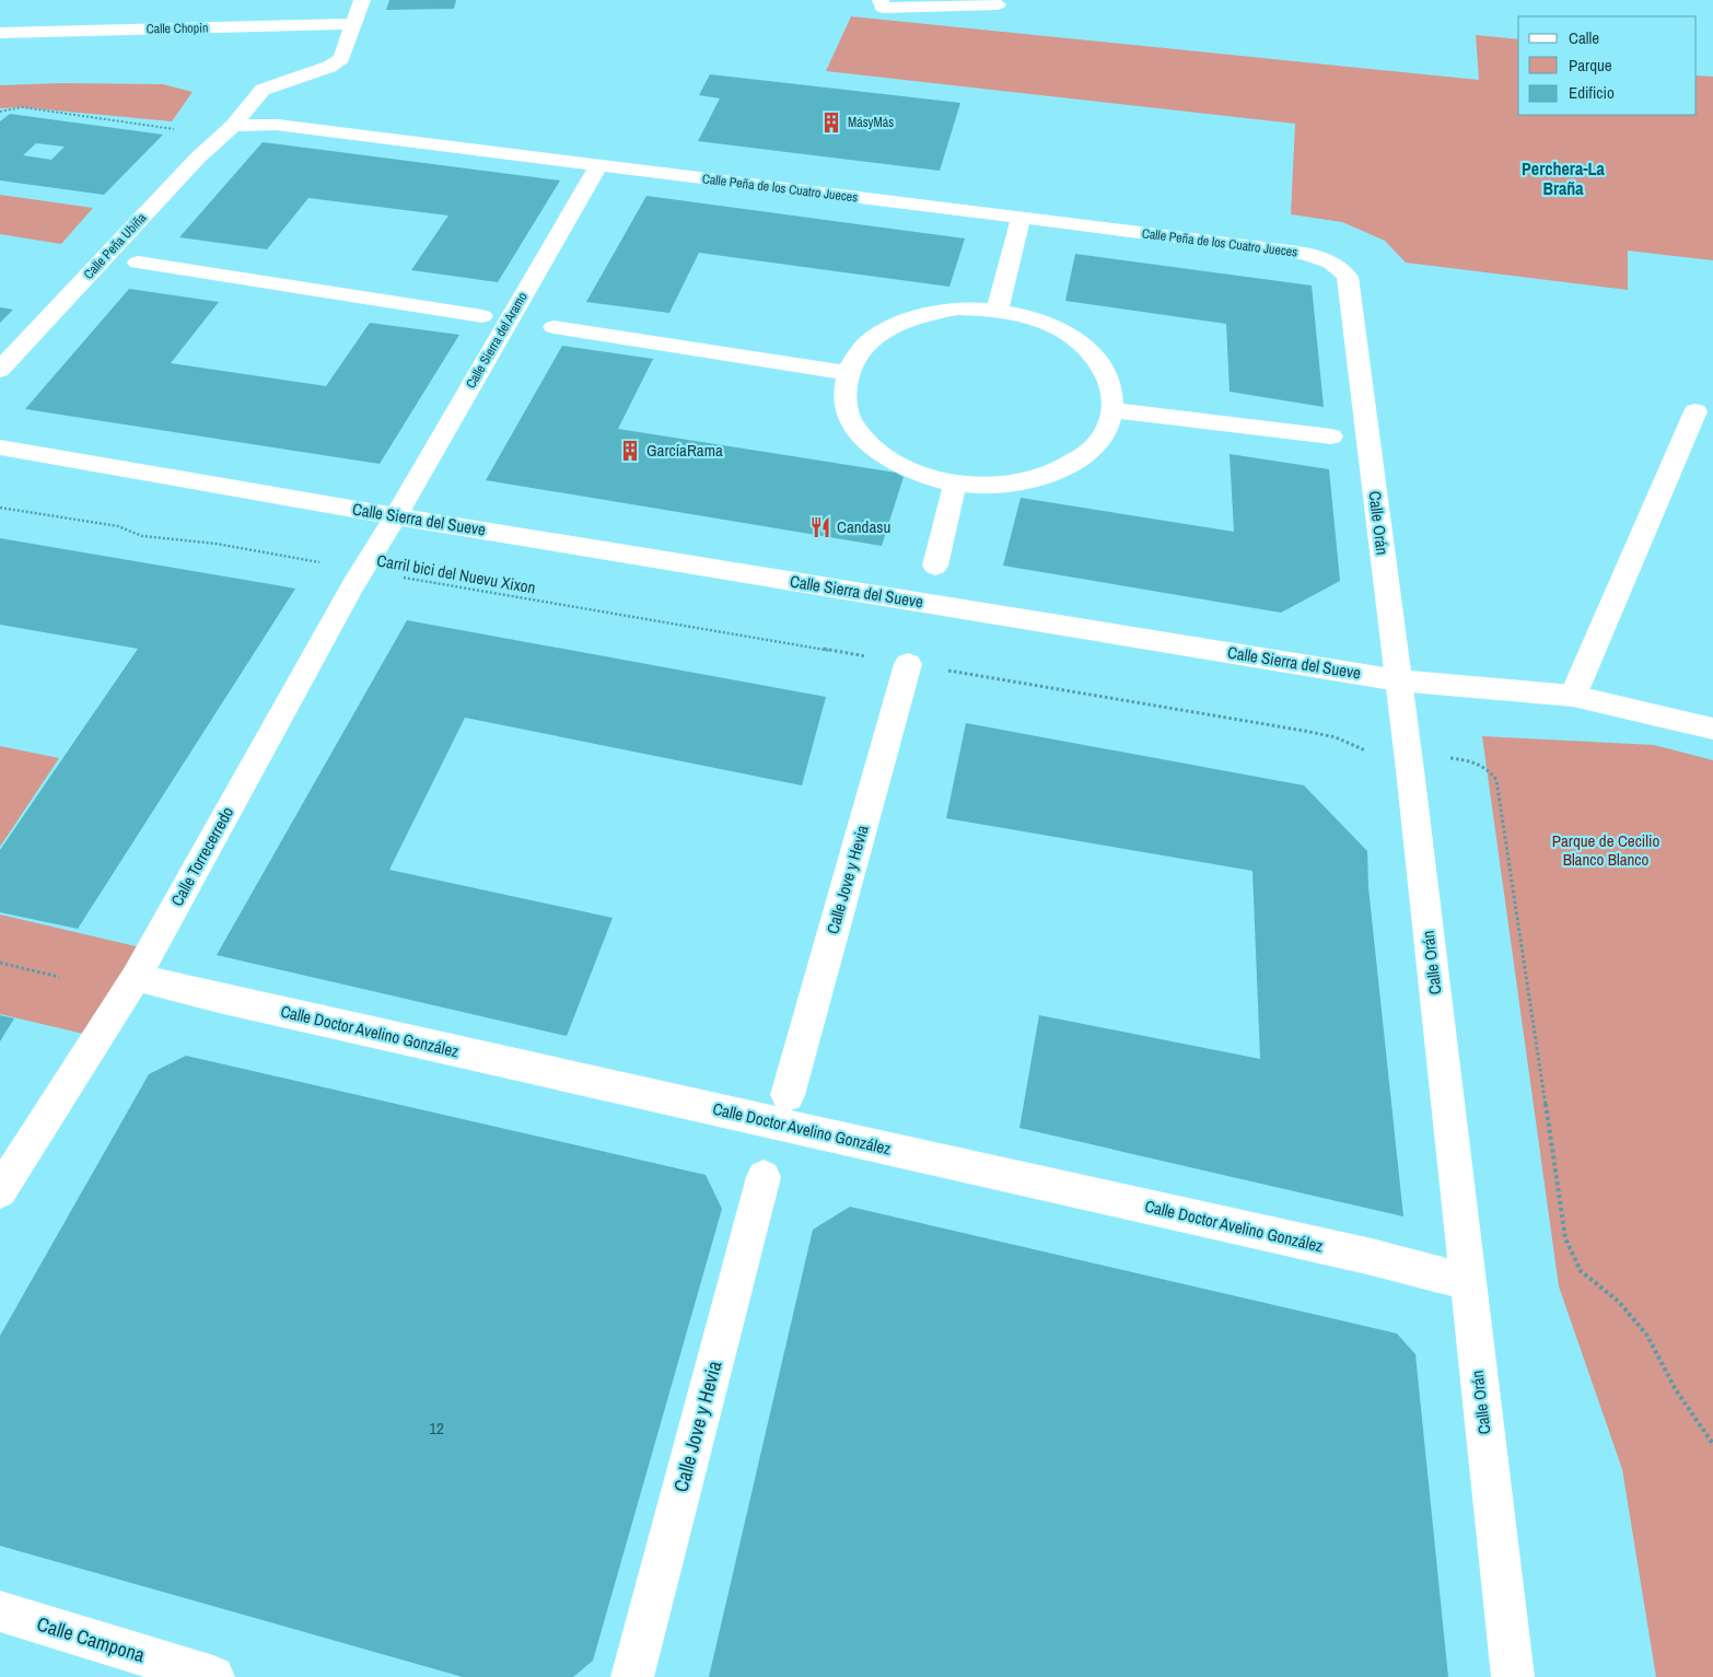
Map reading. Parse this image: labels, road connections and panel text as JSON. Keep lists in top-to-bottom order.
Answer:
{
  "streets": {
    "street": [
      "Calle Chopin",
      "Calle Peña de los Cuatro Jueces",
      "Calle Peña Ubiña",
      "Calle Sierra del Aramo",
      "Calle Sierra del Sueve",
      "Calle Orán",
      "Calle Torrecerredo",
      "Calle Jove y Hevia",
      "Calle Doctor Avelino González",
      "Calle Campona"
    ],
    "path": ["Carril bici del Nuevu Xixon"]
  },
  "crossings": [
    ["Calle Chopin", "Calle Peña Ubiña"],
    ["Calle Peña de los Cuatro Jueces", "Calle Peña Ubiña"],
    ["Calle Peña de los Cuatro Jueces", "Calle Sierra del Aramo"],
    ["Calle Peña de los Cuatro Jueces", "Calle Orán"],
    ["Calle Sierra del Aramo", "Calle Sierra del Sueve"],
    ["Calle Sierra del Aramo", "Calle Torrecerredo"],
    ["Calle Sierra del Sueve", "Calle Orán"],
    ["Calle Sierra del Sueve", "Calle Torrecerredo"],
    ["Calle Orán", "Calle Doctor Avelino González"],
    ["Carril bici del Nuevu Xixon", "Calle Torrecerredo"],
    ["Carril bici del Nuevu Xixon", "Calle Jove y Hevia"],
    ["Calle Torrecerredo", "Calle Doctor Avelino González"]
  ],
  "districts": ["Perchera-La Braña"],
  "parks": ["Parque de Cecilio Blanco Blanco"],
  "places": {
    "building": ["MásyMás", "GarcíaRama"],
    "restaurant": ["Candasu"]
  },
  "house_numbers": ["12"],
  "legend": ["Calle", "Parque", "Edificio"]
}
